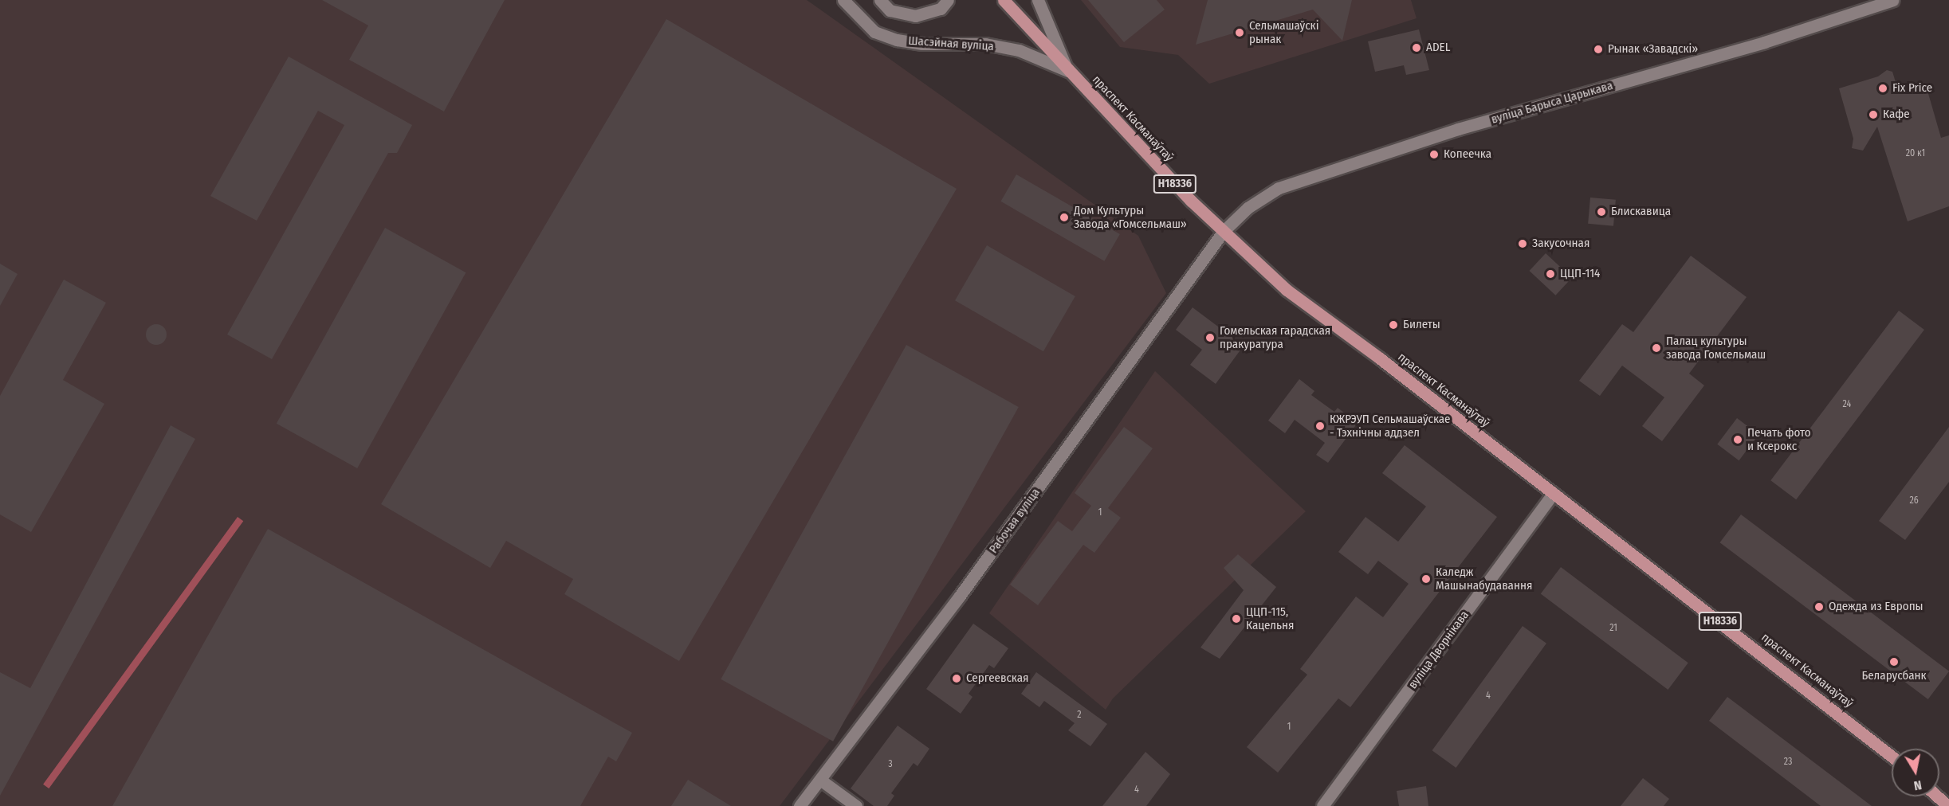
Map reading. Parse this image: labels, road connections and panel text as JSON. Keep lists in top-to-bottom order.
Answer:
{
  "streets": {
    "main road": ["праспект Касманаўтаў", "Н18336"],
    "street": [
      "Шасэйная вуліца",
      "вуліца Барыса Царыкава",
      "Рабочая вуліца",
      "вуліца Дворнікава"
    ]
  },
  "crossings": [
    ["Шасэйная вуліца", "праспект Касманаўтаў"],
    ["вуліца Барыса Царыкава", "праспект Касманаўтаў"],
    ["вуліца Барыса Царыкава", "Рабочая вуліца"],
    ["праспект Касманаўтаў", "Рабочая вуліца"],
    ["праспект Касманаўтаў", "вуліца Дворнікава"]
  ],
  "places": [
    "Сельмашаўскі рынак",
    "ADEL",
    "Рынак «Завадскі»",
    "Fix Price",
    "Кафе",
    "Копеечка",
    "Блискавица",
    "Дом Культуры Завода «Гомсельмаш»",
    "Закусочная",
    "ЦЦП-114",
    "Билеты",
    "Гомельская гарадская пракуратура",
    "Палац культуры завода Гомсельмаш",
    "КЖРЭУП Сельмашаўскае - Тэхнічны аддзел",
    "Печать фото и Ксерокс",
    "Каледж Машынабудавання",
    "Одежда из Европы",
    "ЦЦП-115, Кацельня",
    "Беларусбанк",
    "Сергеевская"
  ],
  "house_numbers": [
    "20 к1",
    "24",
    "26",
    "1",
    "21",
    "4",
    "2",
    "1",
    "23",
    "3",
    "4"
  ],
  "north": "bottom"
}
